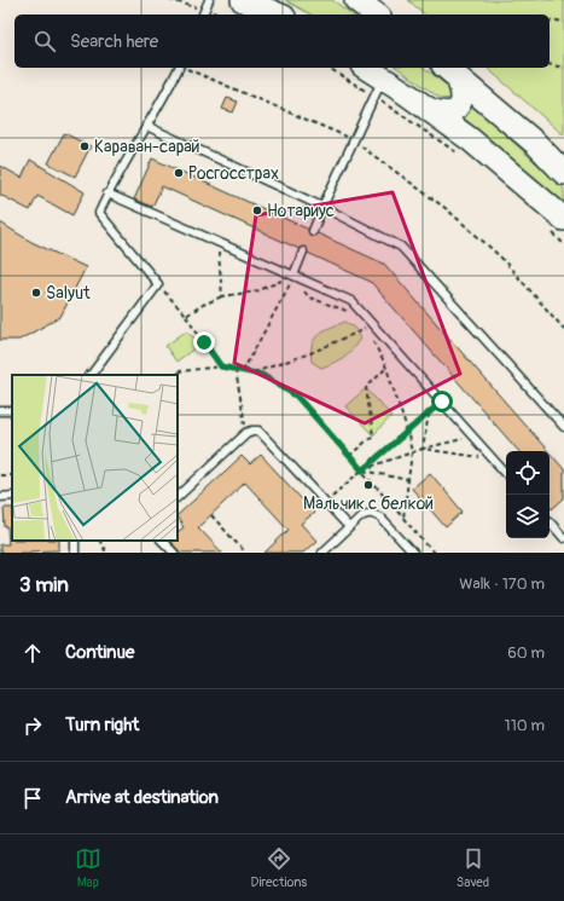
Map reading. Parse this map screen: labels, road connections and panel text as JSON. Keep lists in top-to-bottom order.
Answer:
{
  "places": [
    "Караван-сарай",
    "Росгосстрах",
    "Нотариус",
    "Salyut",
    "Мальчик с белкой"
  ],
  "page": {
    "search": "Search here",
    "heading": ["3 min", "Walk · 170 m"],
    "list": [
      ["Continue", "60 m"],
      ["Turn right", "110 m"],
      "Arrive at destination"
    ],
    "nav": ["Map", "Directions", "Saved"]
  }
}
